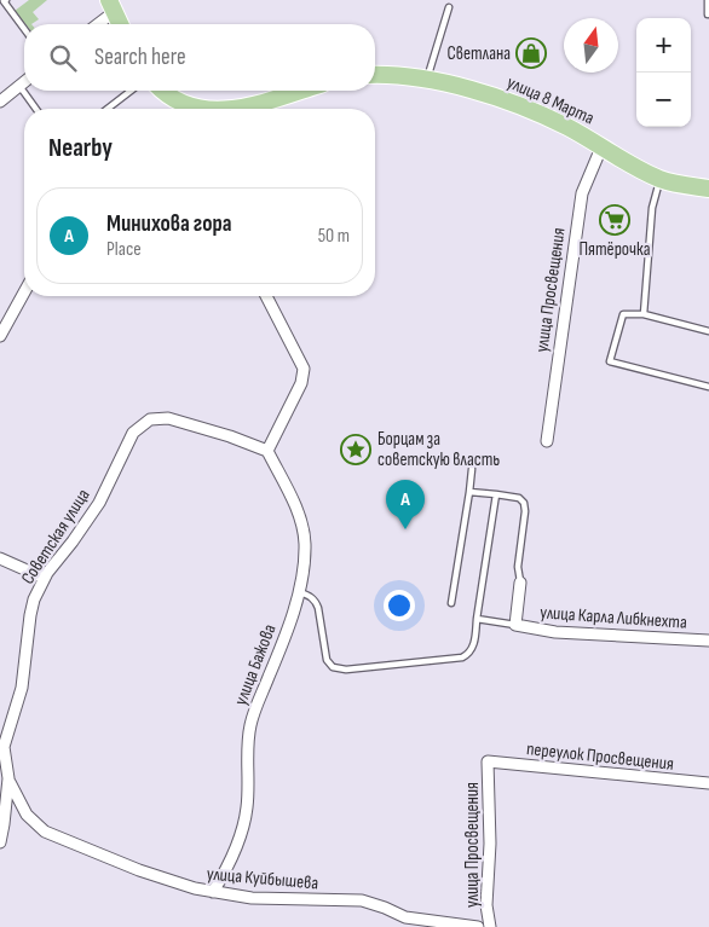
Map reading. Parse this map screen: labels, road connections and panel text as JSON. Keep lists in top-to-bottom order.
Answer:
{
  "streets": {
    "main road": ["улица 8 Марта"],
    "street": [
      "улица Просвещения",
      "Советская улица",
      "улица Карла Либкнехта",
      "улица Бажова",
      "переулок Просвещения",
      "улица Куйбышева"
    ]
  },
  "crossings": [
    ["улица 8 Марта", "улица Просвещения"],
    ["улица Просвещения", "переулок Просвещения"],
    ["Советская улица", "улица Бажова"],
    ["Советская улица", "улица Куйбышева"],
    ["улица Бажова", "улица Куйбышева"]
  ],
  "places": {
    "shop": ["Светлана"],
    "supermarket": ["Пятёрочка"],
    "place": ["Борцам за советскую власть"]
  },
  "north": "top",
  "page": {
    "map_buttons": ["+", "−"],
    "search": "Search here",
    "heading": "Nearby",
    "list": [
      {
        "mark": "A",
        "name": "Минихова гора",
        "note": "Place",
        "value": "50 m"
      }
    ],
    "pins": "A"
  }
}
